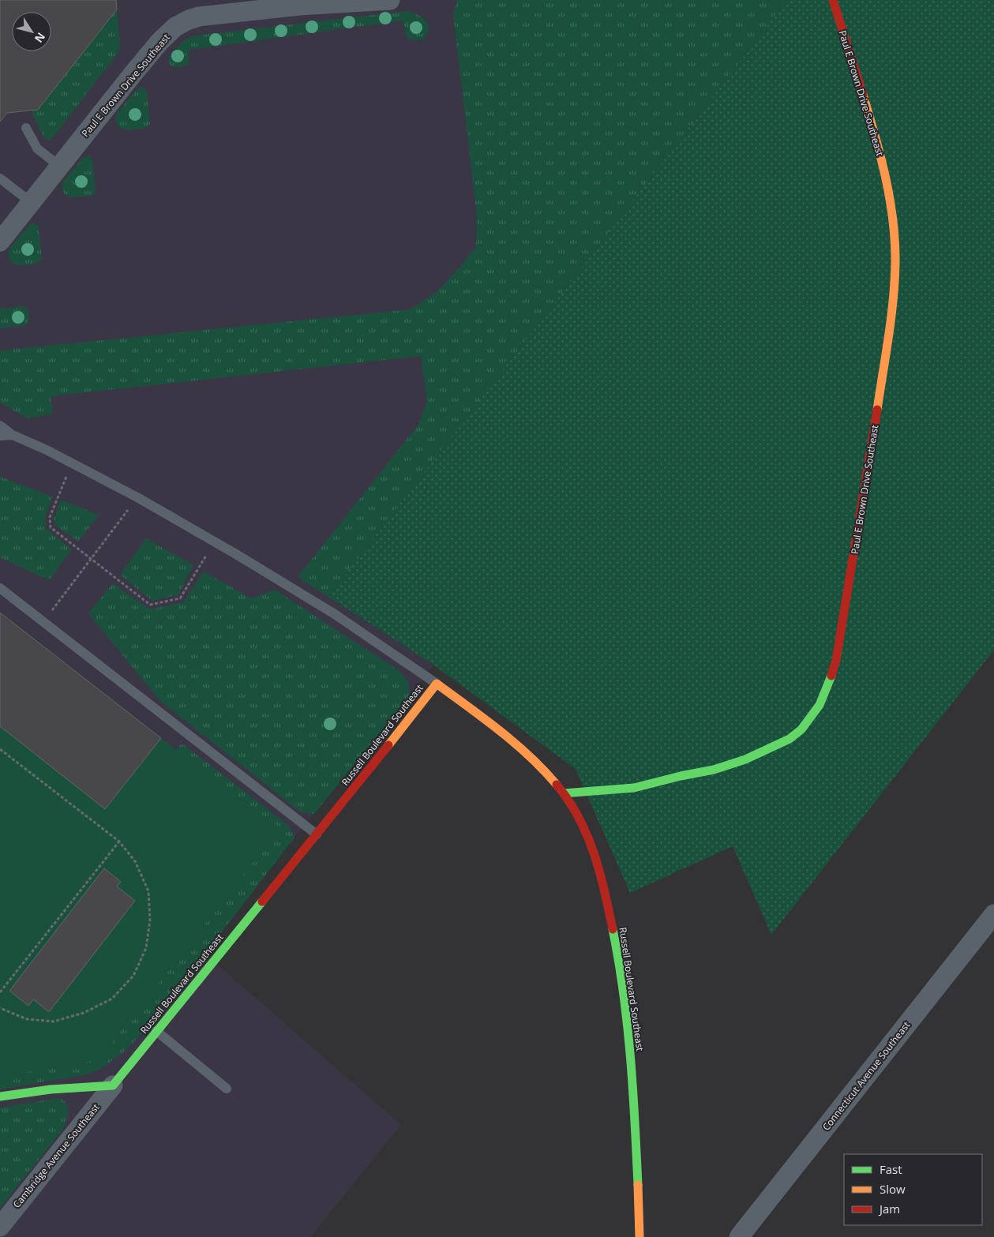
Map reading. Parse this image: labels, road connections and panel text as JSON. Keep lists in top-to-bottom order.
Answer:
{
  "streets": {
    "street": [
      "Paul E Brown Drive Southeast",
      "Russell Boulevard Southeast",
      "Connecticut Avenue Southeast",
      "Cambridge Avenue Southeast"
    ]
  },
  "crossings": [
    ["Paul E Brown Drive Southeast", "Russell Boulevard Southeast"],
    ["Russell Boulevard Southeast", "Cambridge Avenue Southeast"]
  ],
  "legend": ["Fast", "Slow", "Jam"],
  "north": "bottom right"
}
